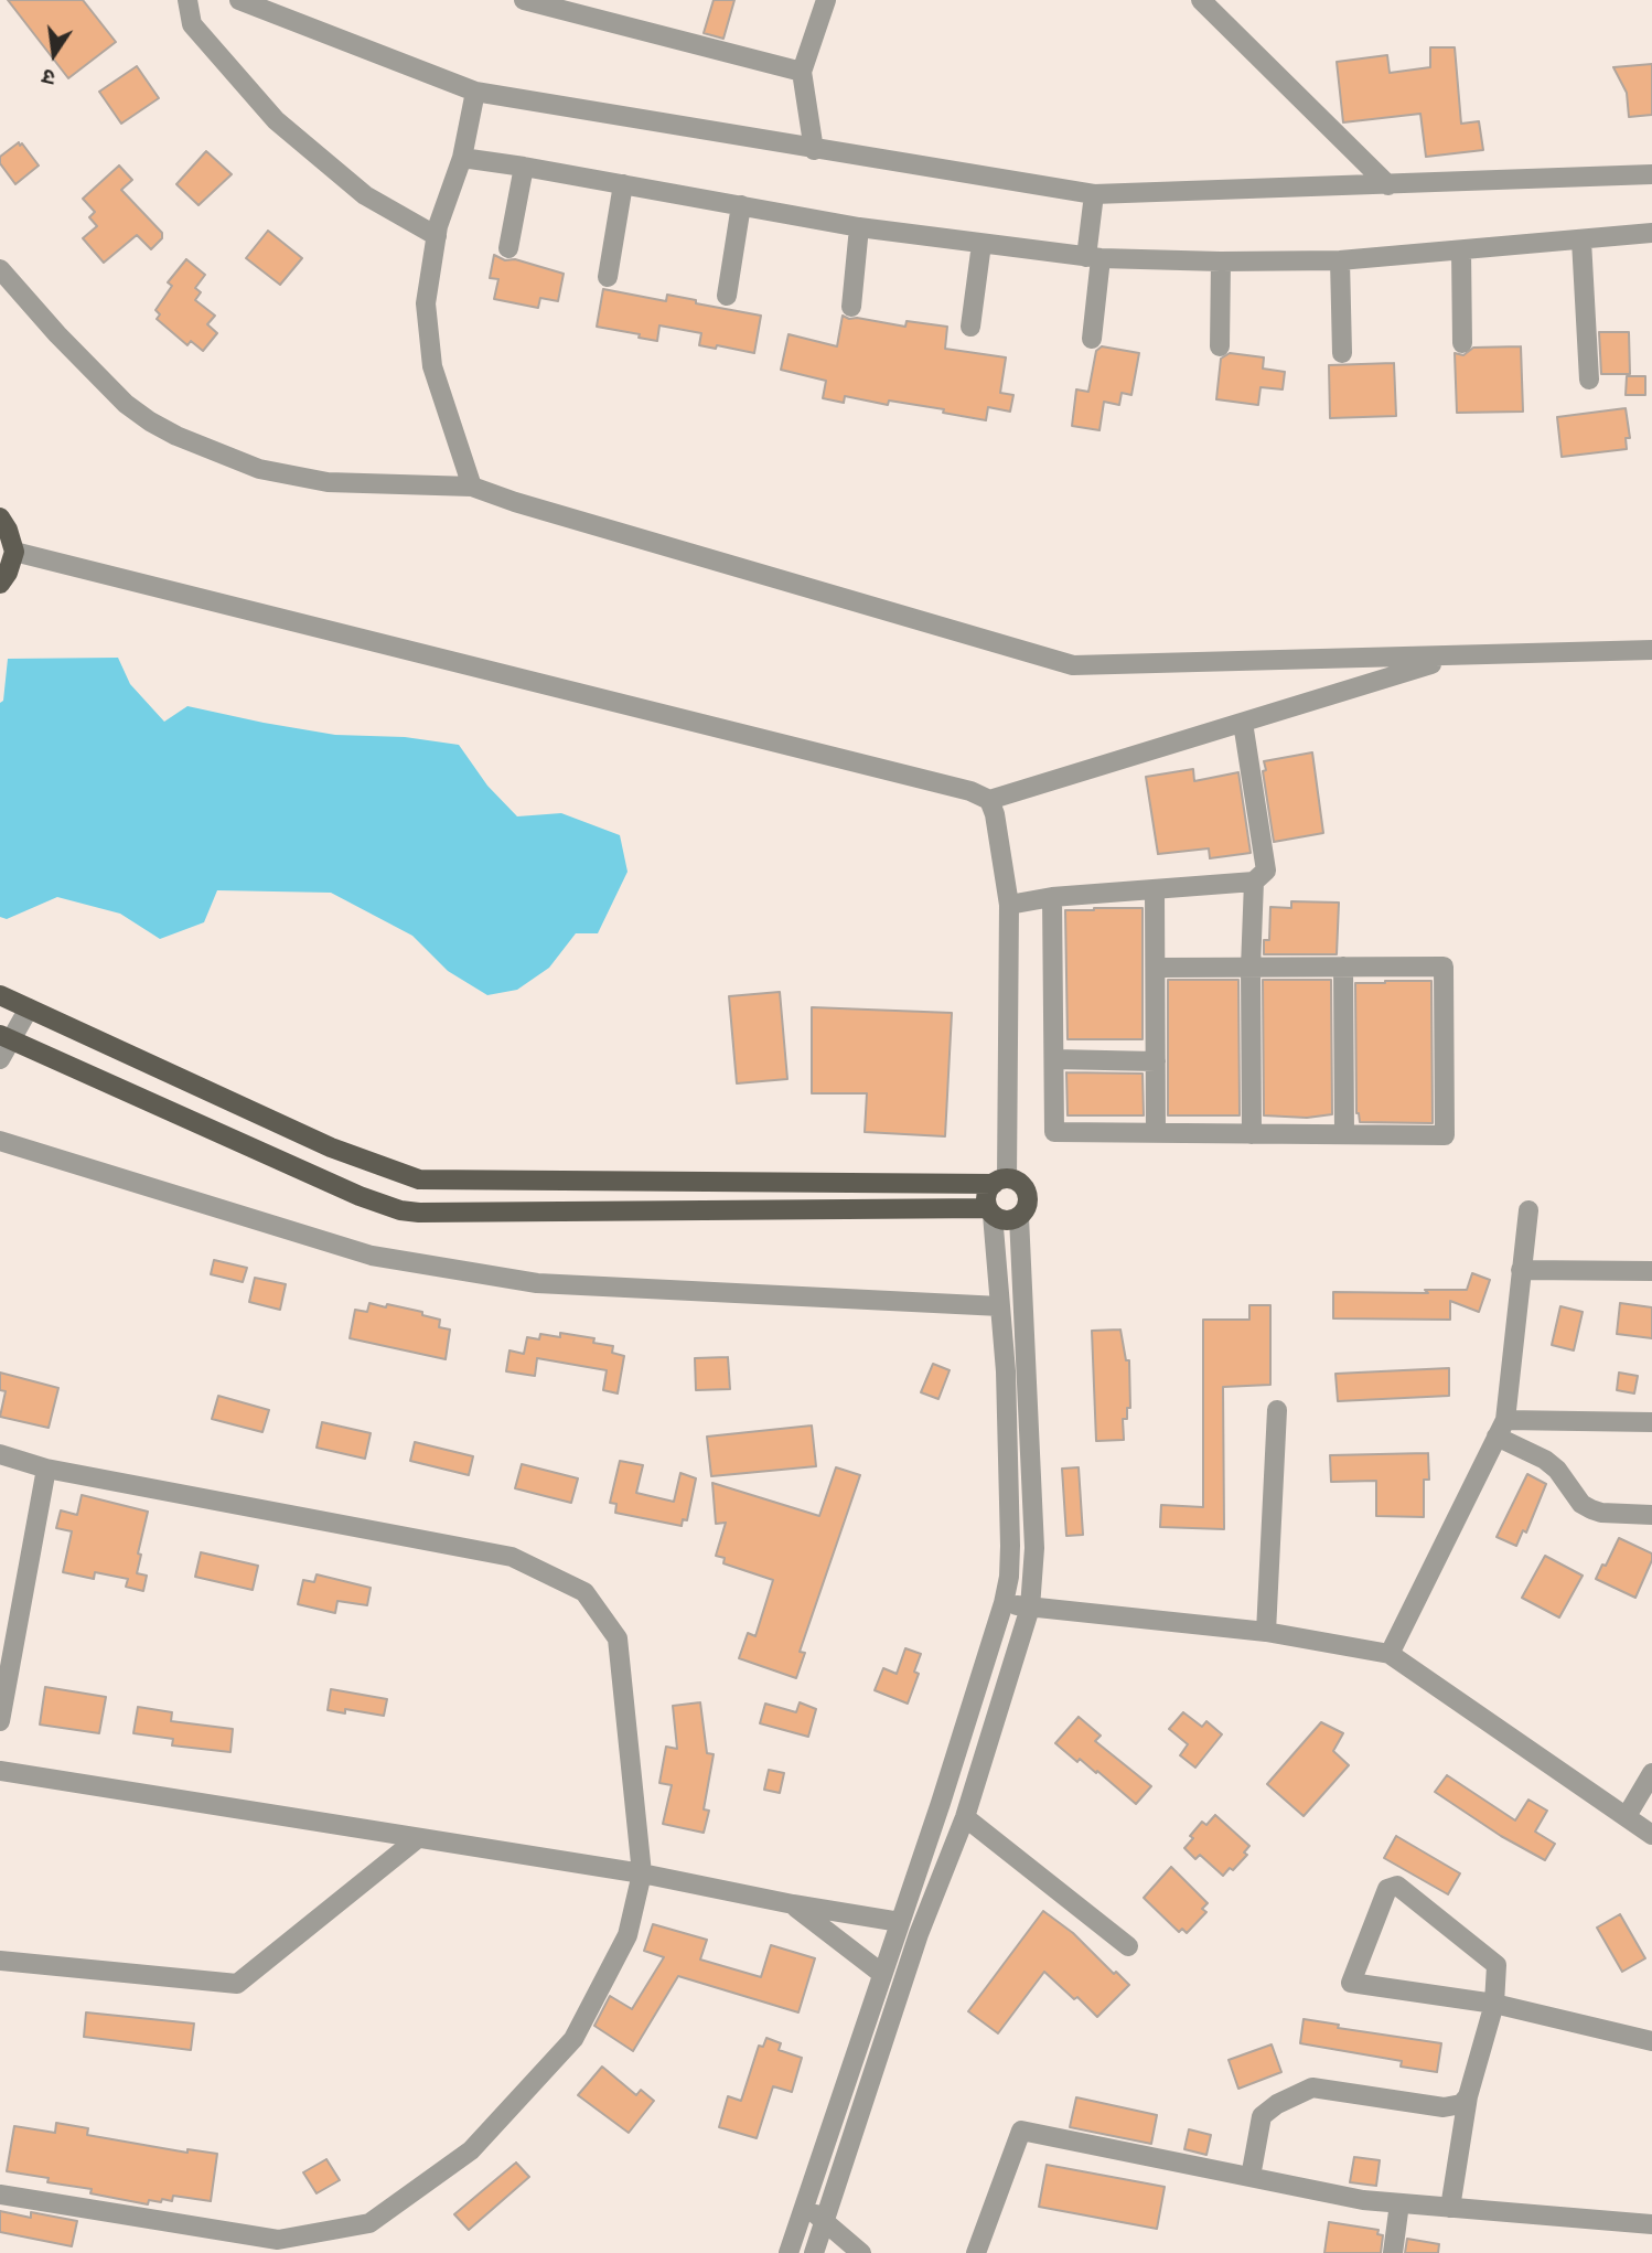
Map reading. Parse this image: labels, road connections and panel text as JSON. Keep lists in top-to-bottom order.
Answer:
{
  "north": "bottom"
}
